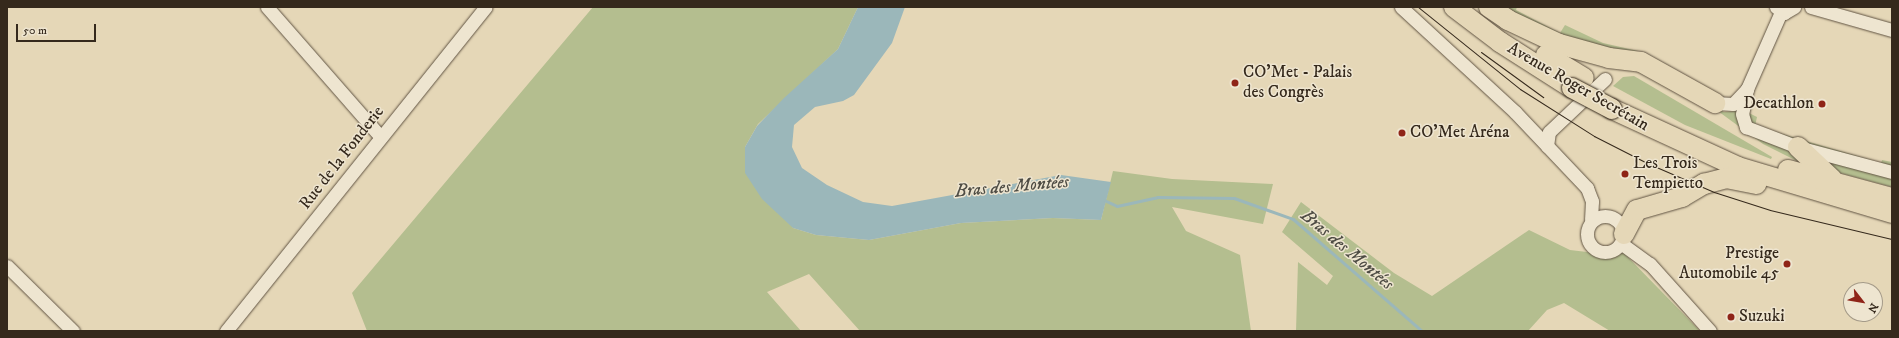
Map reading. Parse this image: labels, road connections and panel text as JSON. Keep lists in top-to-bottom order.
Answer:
{
  "streets": {
    "main road": ["Avenue Roger Secrétain"],
    "street": ["Rue de la Fonderie"]
  },
  "water": ["Bras des Montées"],
  "places": [
    "CO'Met - Palais des Congrès",
    "Decathlon",
    "CO'Met Aréna",
    "Les Trois Tempietto",
    "Prestige Automobile 45",
    "Suzuki"
  ],
  "scale_bar": "50 m",
  "north": "bottom right"
}
